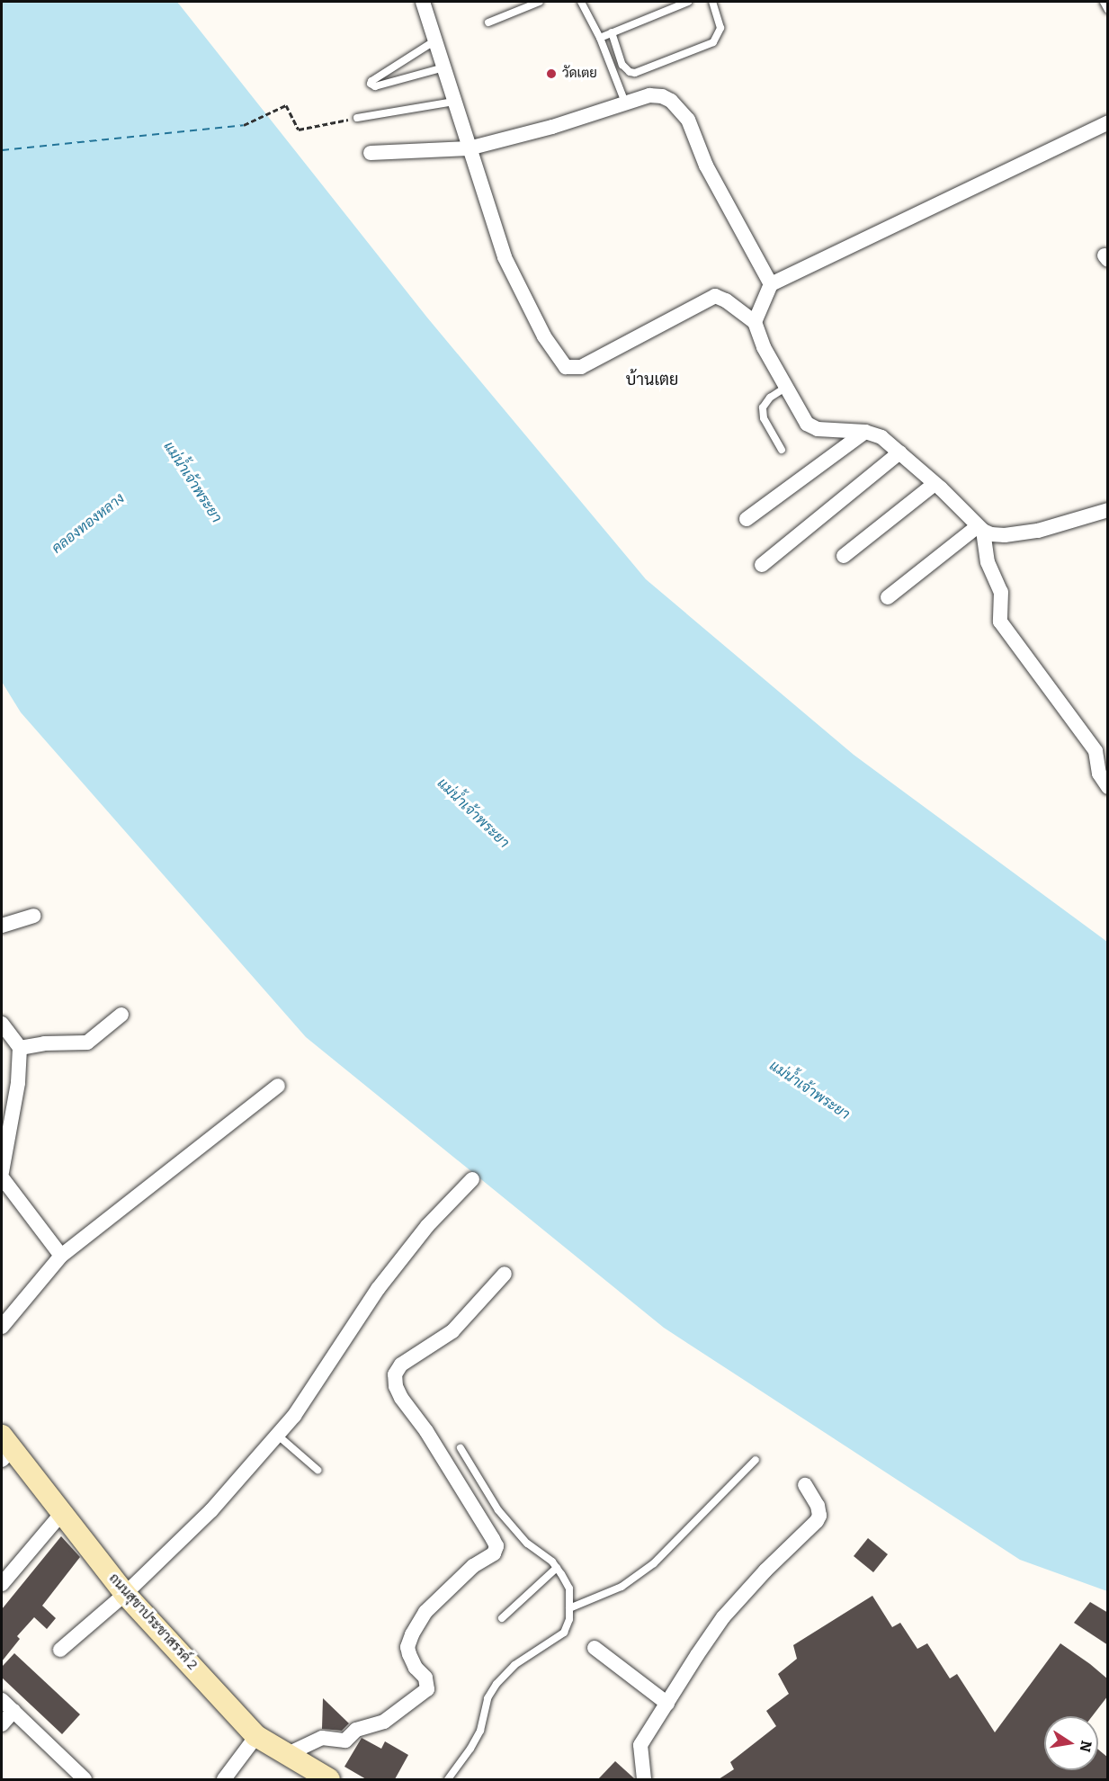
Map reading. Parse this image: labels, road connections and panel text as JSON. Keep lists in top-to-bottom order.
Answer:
{
  "streets": {
    "street": ["ถนนสุขาประชาสรรค์ 2"]
  },
  "districts": ["บ้านเตย"],
  "water": ["แม่น้ำเจ้าพระยา", "คลองทองหลาง"],
  "places": ["วัดเตย"],
  "north": "right"
}
